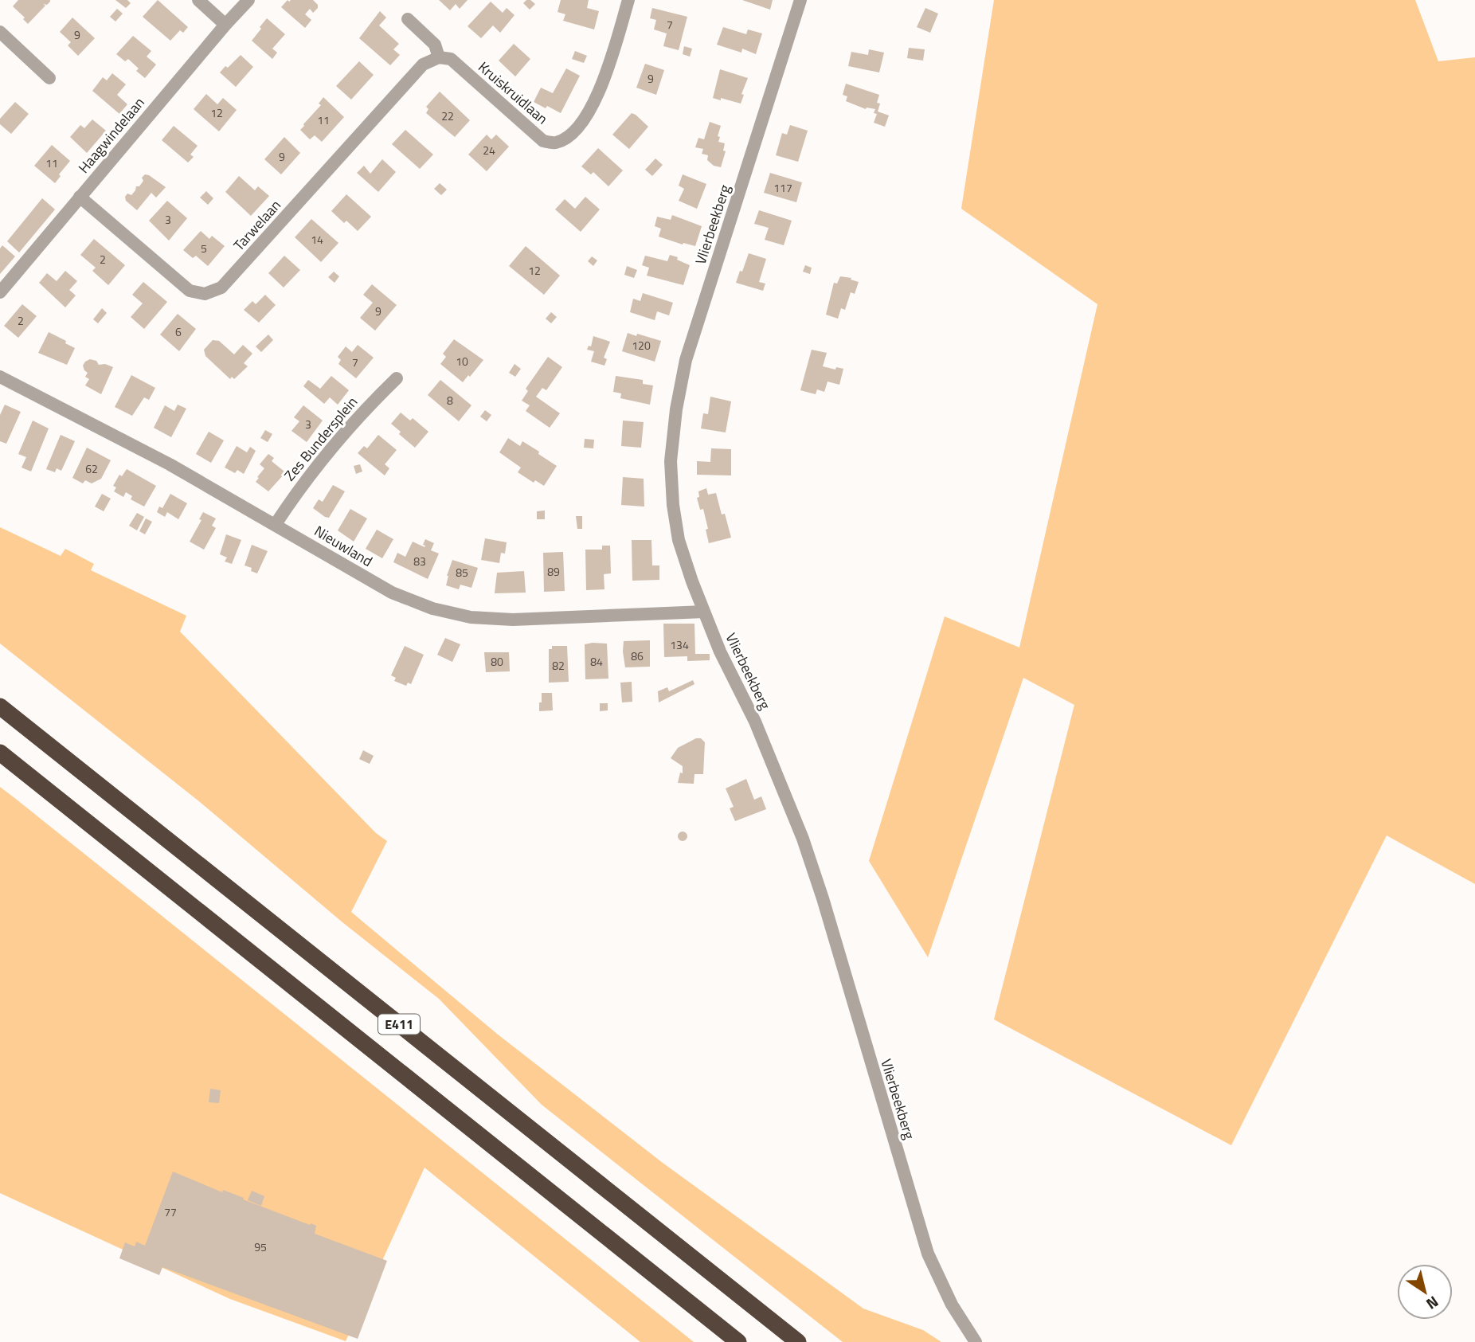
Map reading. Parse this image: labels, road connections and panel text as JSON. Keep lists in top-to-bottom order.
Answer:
{
  "streets": {
    "highway": ["E411"],
    "street": [
      "Kruiskruidlaan",
      "Haagwindelaan",
      "Vlierbeekberg",
      "Tarwelaan",
      "Zes Bundersplein",
      "Nieuwland"
    ]
  },
  "crossings": [
    ["Kruiskruidlaan", "Tarwelaan"],
    ["Haagwindelaan", "Tarwelaan"],
    ["Vlierbeekberg", "Nieuwland"],
    ["Zes Bundersplein", "Nieuwland"]
  ],
  "house_numbers": [
    "7",
    "9",
    "9",
    "12",
    "22",
    "11",
    "24",
    "9",
    "11",
    "117",
    "3",
    "14",
    "5",
    "2",
    "12",
    "9",
    "2",
    "6",
    "120",
    "10",
    "7",
    "8",
    "3",
    "62",
    "83",
    "89",
    "85",
    "134",
    "86",
    "80",
    "84",
    "82",
    "77",
    "95"
  ],
  "north": "bottom right"
}
